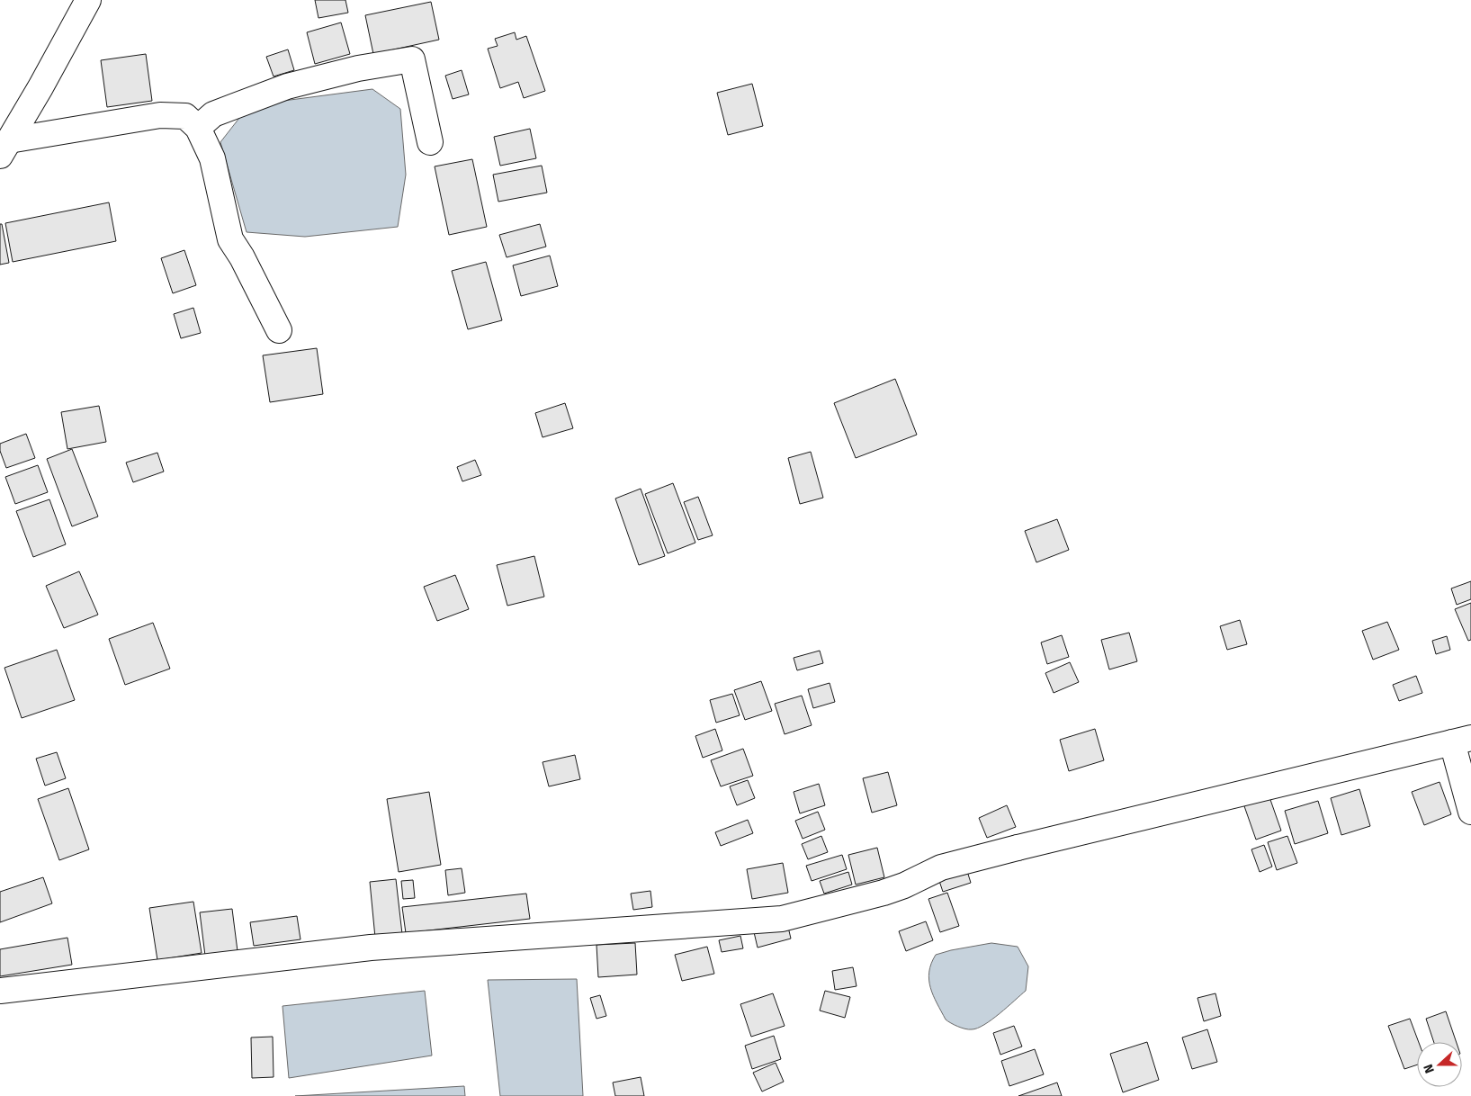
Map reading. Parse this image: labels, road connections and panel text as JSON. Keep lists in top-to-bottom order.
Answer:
{
  "north": "left"
}
